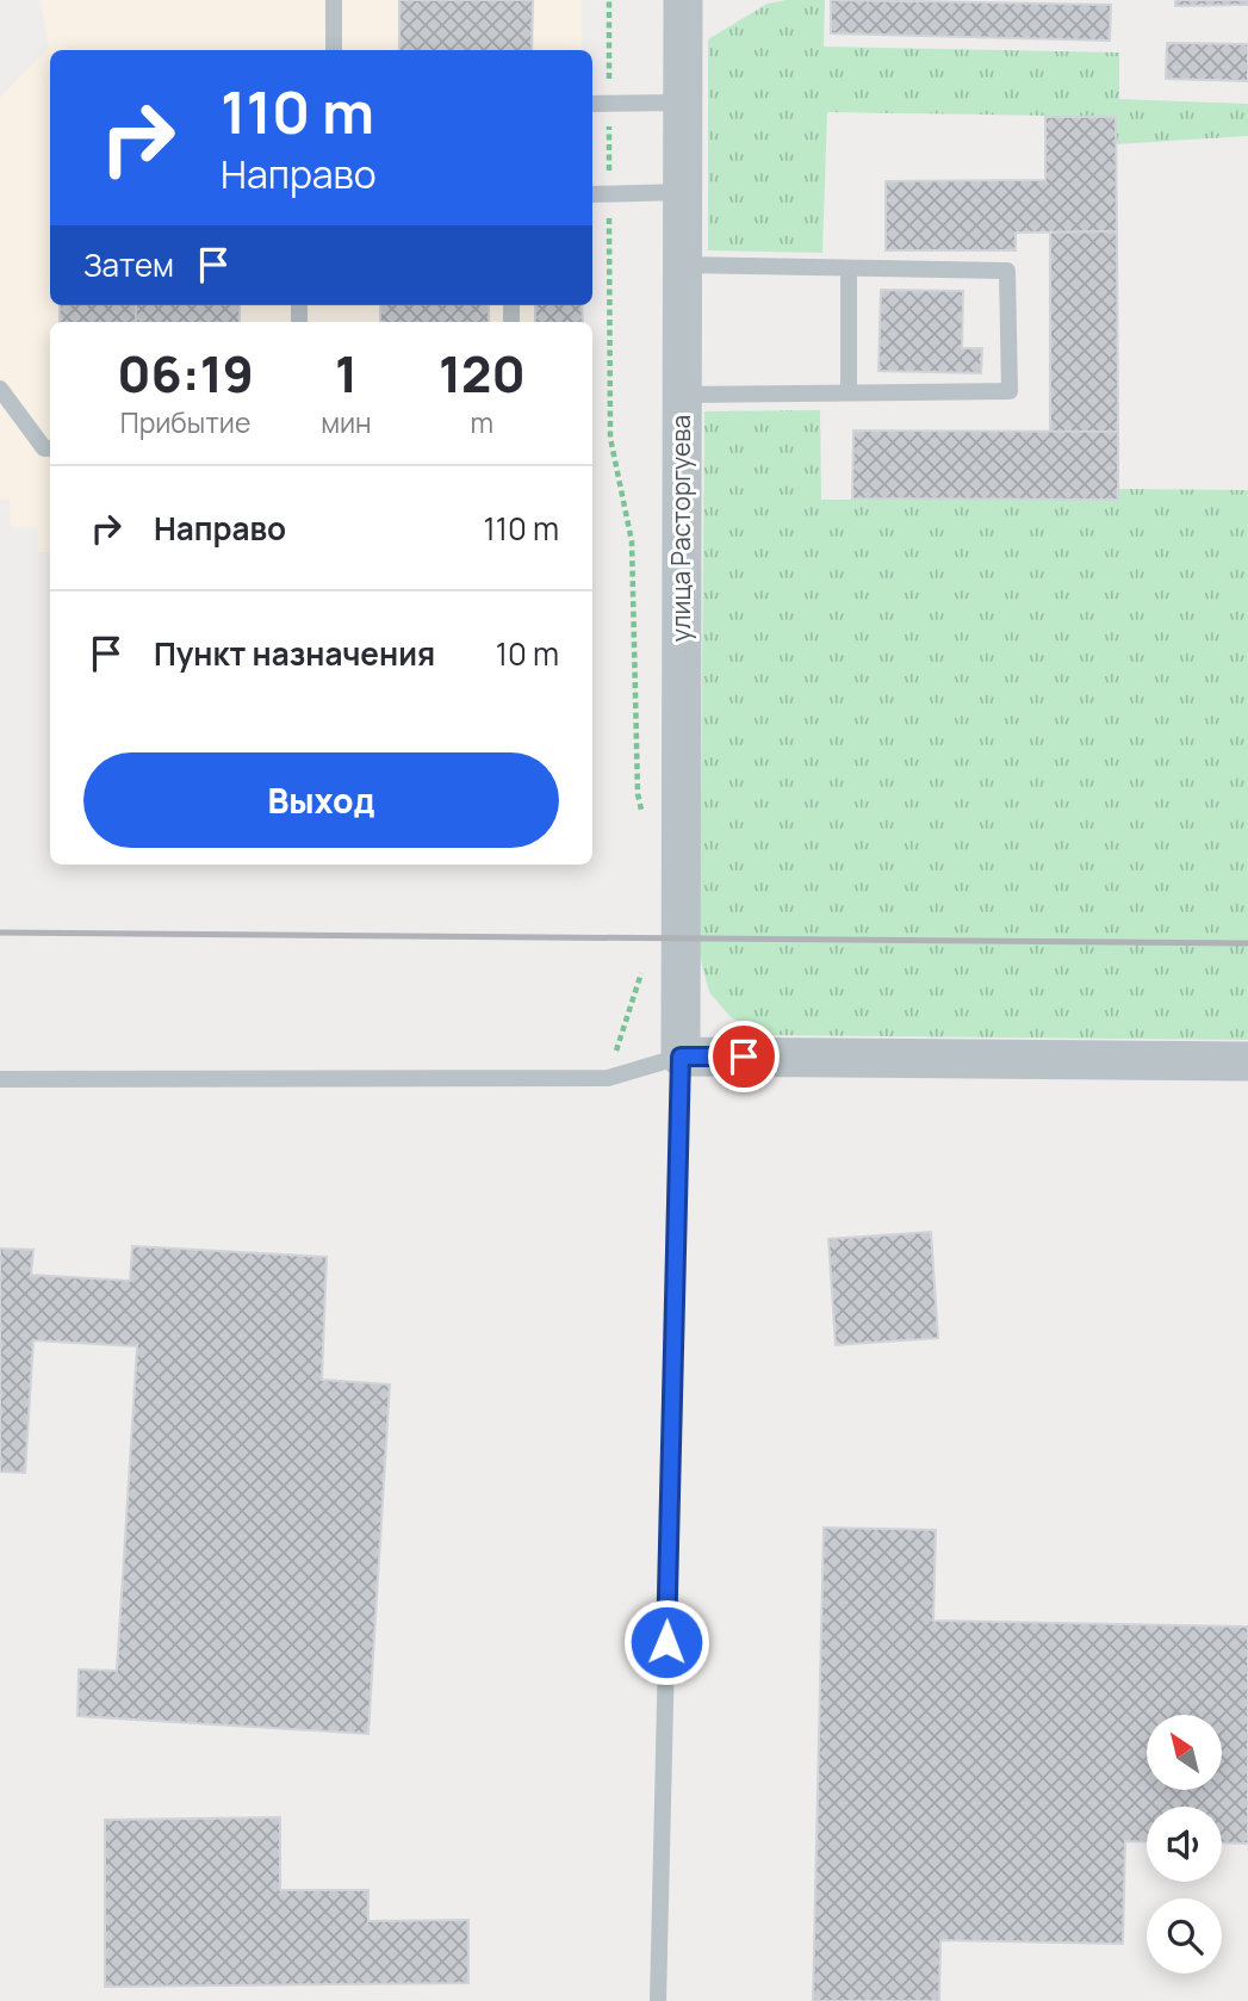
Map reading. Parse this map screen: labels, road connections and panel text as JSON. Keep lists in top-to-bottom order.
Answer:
{
  "streets": {
    "street": ["улица Расторгуева"]
  },
  "north": "top left",
  "page": {
    "turn": ["110 m", "Направо"],
    "then": "Затем",
    "eta": [
      "06:19",
      "Прибытие",
      "1",
      "мин",
      "120",
      "m"
    ],
    "list": [
      {
        "name": "Направо",
        "value": "110 m"
      },
      {
        "name": "Пункт назначения",
        "value": "10 m"
      }
    ],
    "buttons": "Выход"
  }
}
